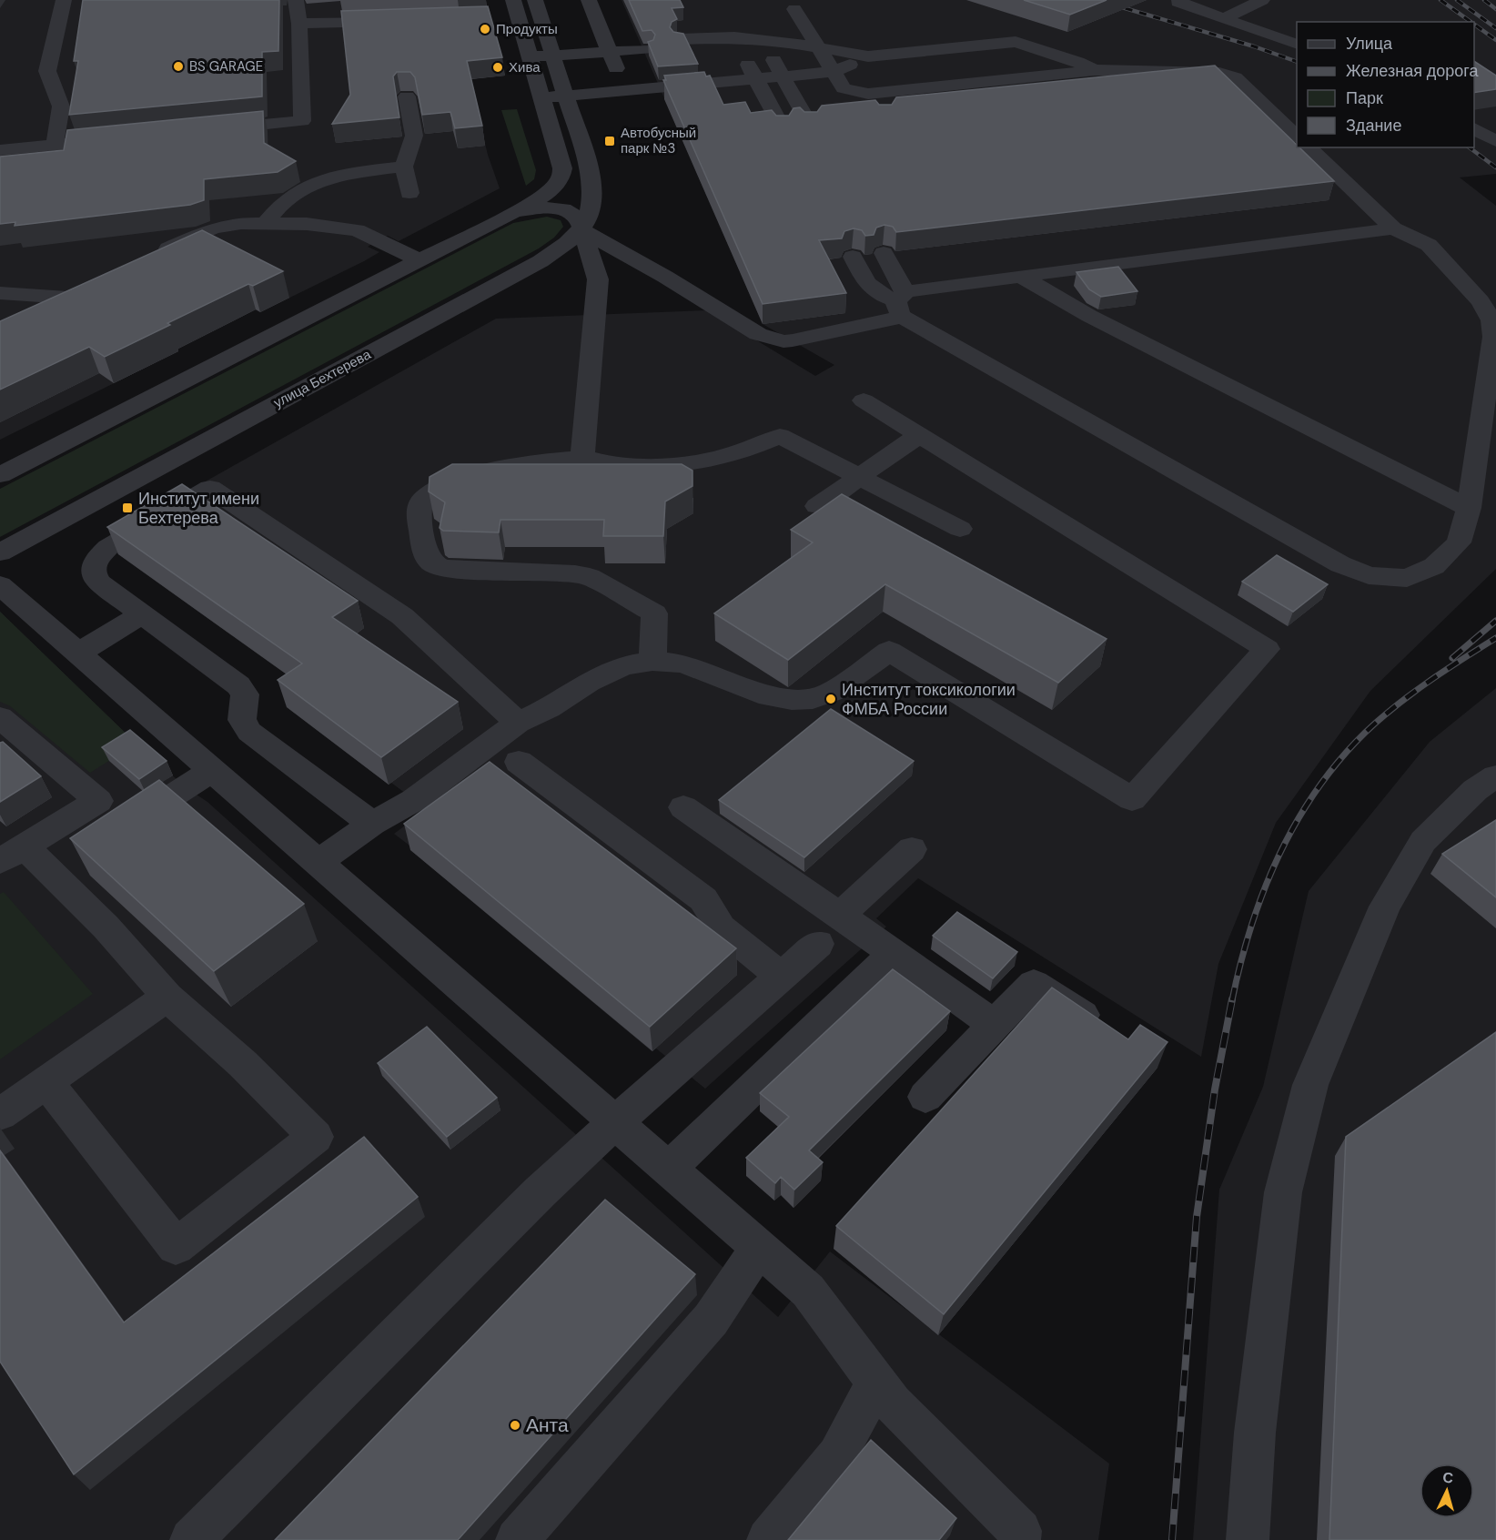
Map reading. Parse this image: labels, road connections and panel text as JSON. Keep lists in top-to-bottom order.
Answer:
{
  "streets": {
    "street": ["улица Бехтерева"]
  },
  "places": {
    "other": [
      "Продукты",
      "BS GARAGE",
      "Хива",
      "Институт токсикологии ФМБА России",
      "Анта"
    ],
    "transit": ["Автобусный парк №3", "Институт имени Бехтерева"]
  },
  "legend": [
    "Улица",
    "Железная дорога",
    "Парк",
    "Здание"
  ],
  "north": "top"
}
